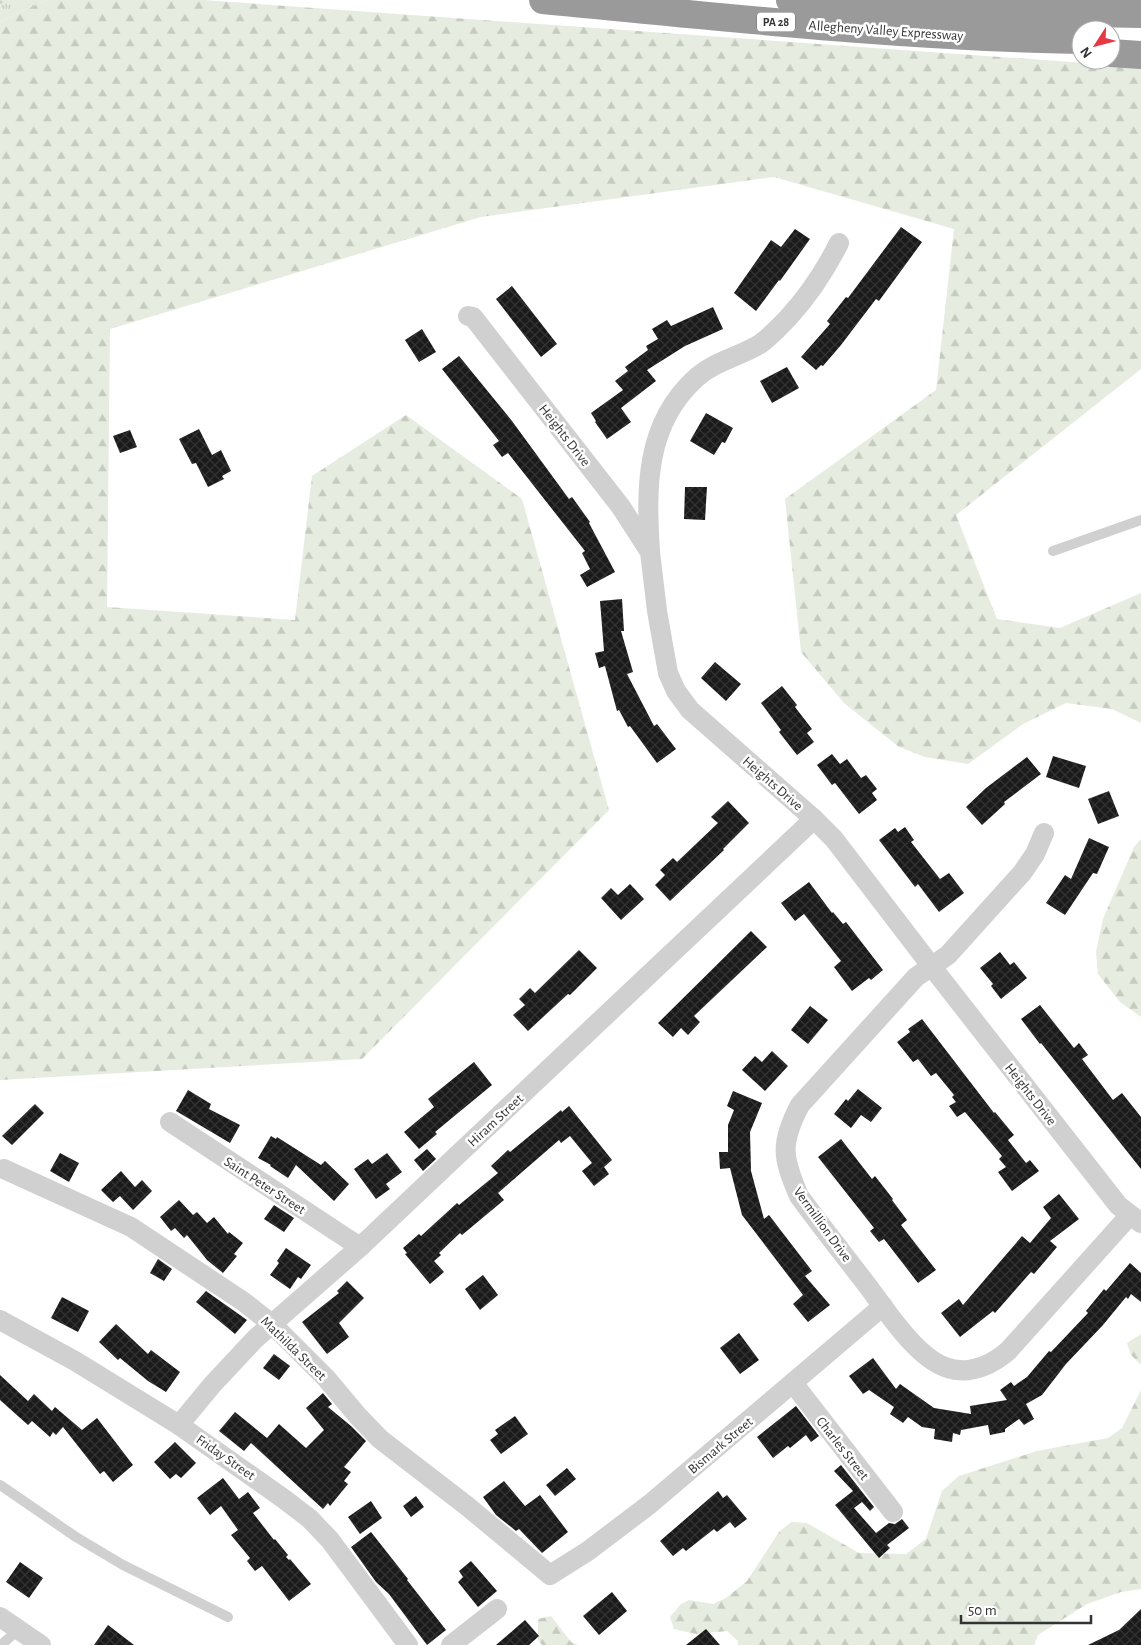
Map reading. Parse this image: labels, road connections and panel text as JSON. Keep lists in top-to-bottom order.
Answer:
{
  "streets": {
    "highway": ["PA 28", "Allegheny Valley Expressway"],
    "street": [
      "Heights Drive",
      "Hiram Street",
      "Saint Peter Street",
      "Vermillion Drive",
      "Mathilda Street",
      "Bismark Street",
      "Charles Street",
      "Friday Street"
    ]
  },
  "crossings": [
    ["Heights Drive", "Hiram Street"],
    ["Heights Drive", "Vermillion Drive"],
    ["Hiram Street", "Saint Peter Street"],
    ["Hiram Street", "Mathilda Street"],
    ["Hiram Street", "Friday Street"],
    ["Vermillion Drive", "Bismark Street"],
    ["Mathilda Street", "Bismark Street"],
    ["Bismark Street", "Charles Street"]
  ],
  "scale_bar": "50 m",
  "north": "bottom left"
}
